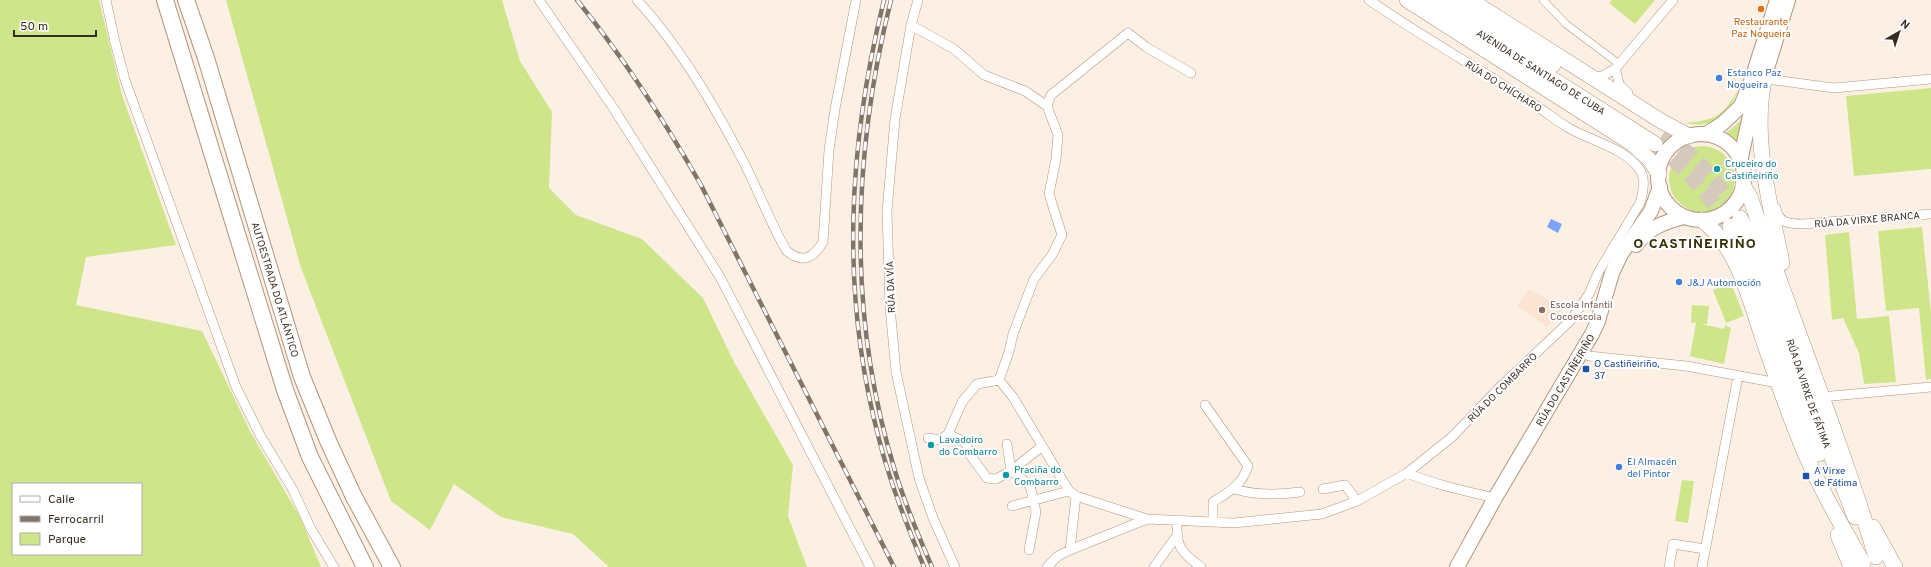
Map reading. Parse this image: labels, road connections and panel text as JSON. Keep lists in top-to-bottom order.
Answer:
{
  "streets": {
    "highway": ["AVENIDA DE SANTIAGO DE CUBA", "AUTOESTRADA DO ATLÁNTICO", "RÚA DA VIRXE DE FÁTIMA"],
    "main road": ["RÚA DO CASTIÑEIRIÑO"],
    "street": [
      "RÚA DO CHÍCHARO",
      "RÚA DA VIRXE BRANCA",
      "RÚA DA VÍA",
      "RÚA DO COMBARRO"
    ]
  },
  "crossings": [
    ["RÚA DO CHÍCHARO", "RÚA DO COMBARRO"]
  ],
  "districts": ["O CASTIÑEIRIÑO"],
  "places": {
    "other": [
      "Restaurante Paz Nogueira",
      "Estanco Paz Nogueira",
      "Cruceiro do Castiñeiriño",
      "J&J Automoción",
      "Escola Infantil Cocoescola",
      "Lavadoiro do Combarro",
      "El Almacén del Pintor",
      "Praciña do Combarro"
    ],
    "transit": ["O Castiñeiriño, 37", "A Virxe de Fátima"]
  },
  "legend": ["Calle", "Ferrocarril", "Parque"],
  "scale_bar": "50 m",
  "north": "top right"
}
